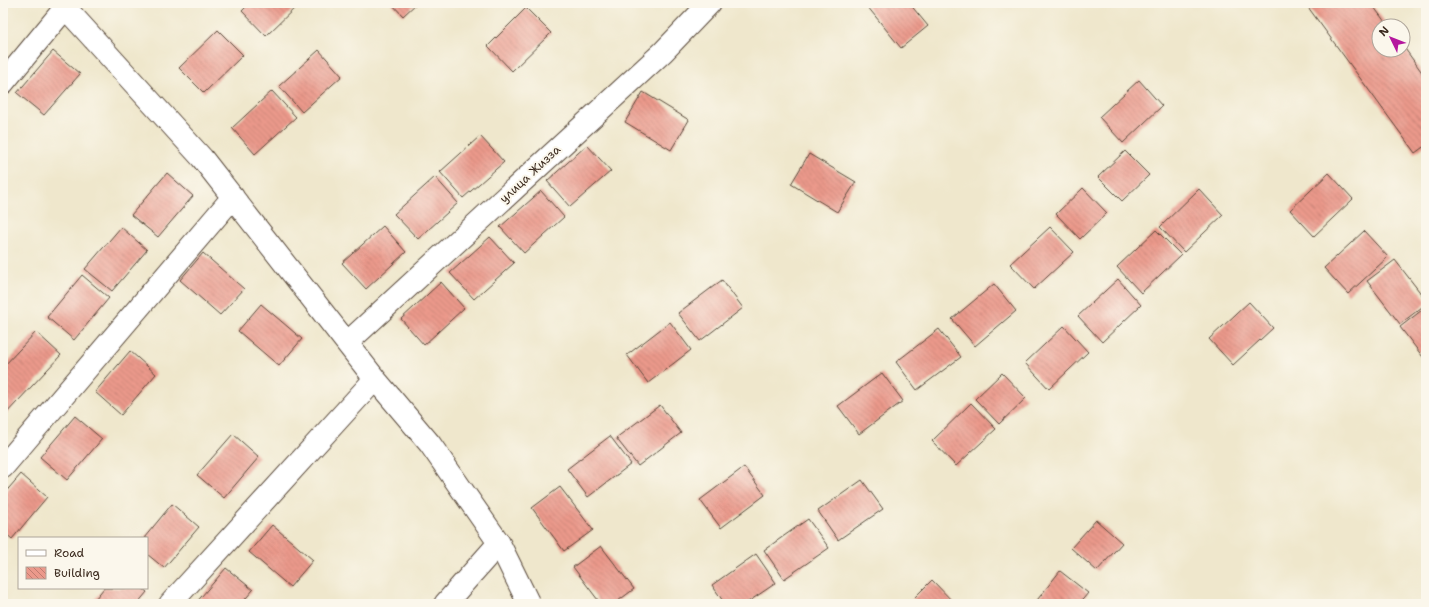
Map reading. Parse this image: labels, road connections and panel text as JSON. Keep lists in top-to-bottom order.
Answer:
{
  "streets": {
    "street": ["улица Жизза"]
  },
  "legend": ["Road", "Building"],
  "north": "top left"
}
